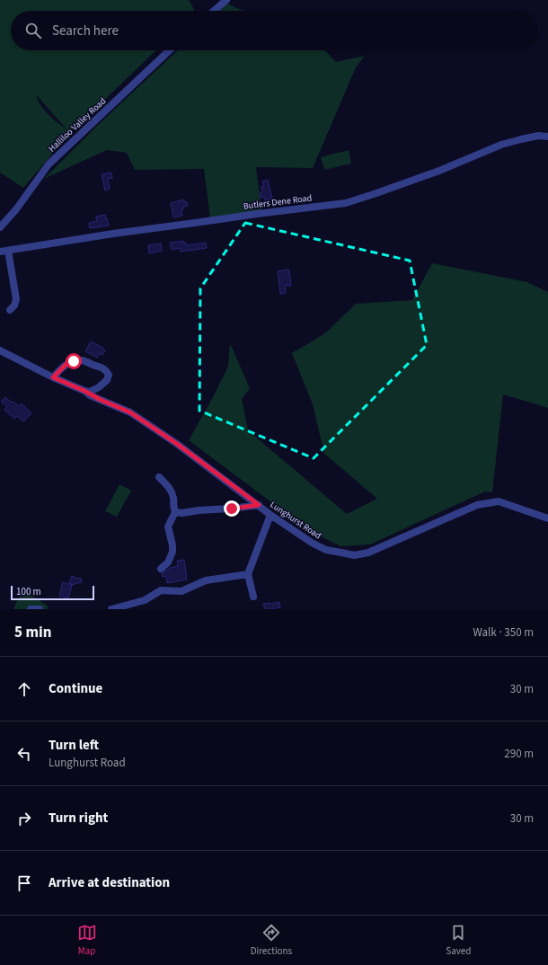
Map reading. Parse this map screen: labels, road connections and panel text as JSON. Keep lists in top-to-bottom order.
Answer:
{
  "streets": {
    "street": ["Halliloo Valley Road", "Butlers Dene Road", "Lunghurst Road"]
  },
  "scale_bar": "100 m",
  "page": {
    "search": "Search here",
    "scale": "100 m",
    "heading": ["5 min", "Walk · 350 m"],
    "list": [
      ["Continue", "30 m"],
      ["Turn left", "Lunghurst Road", "290 m"],
      ["Turn right", "30 m"],
      "Arrive at destination"
    ],
    "nav": ["Map", "Directions", "Saved"]
  }
}
